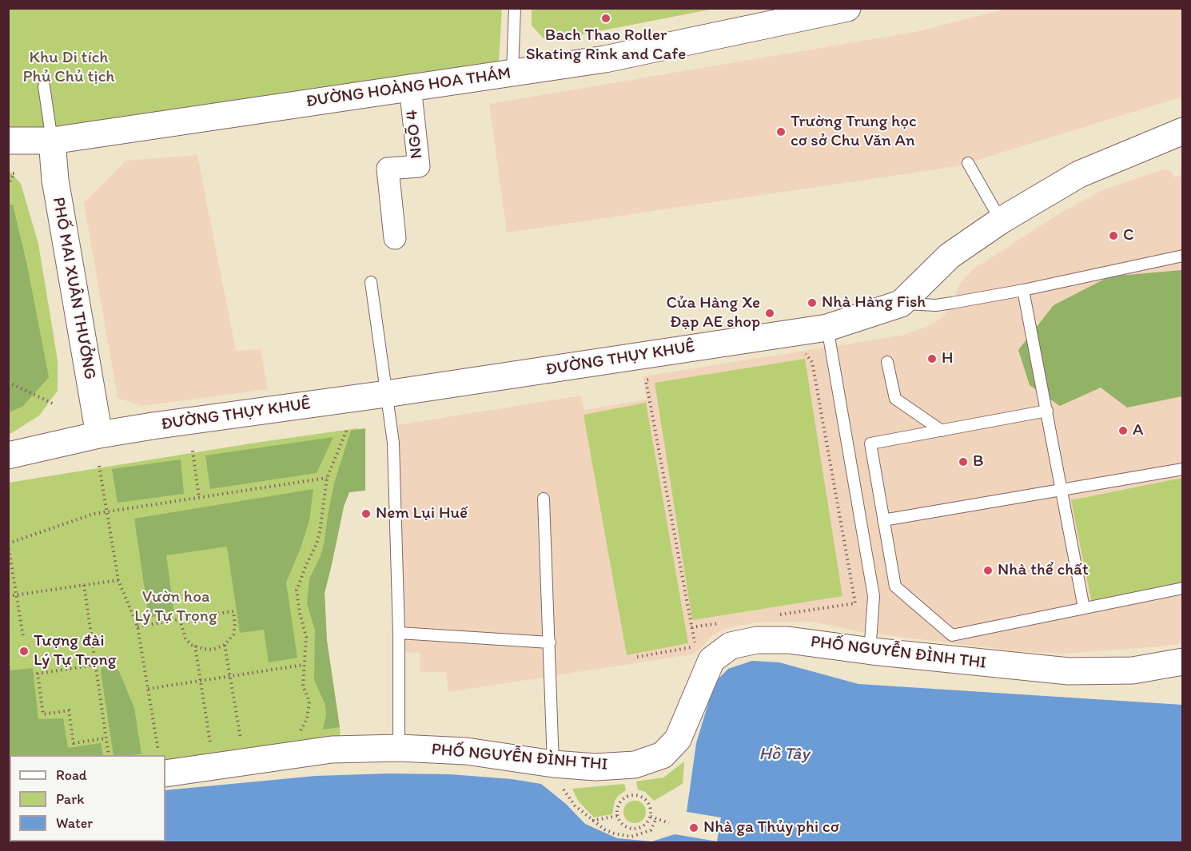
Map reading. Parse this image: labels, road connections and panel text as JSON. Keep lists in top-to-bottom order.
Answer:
{
  "streets": {
    "main road": [
      "ĐƯỜNG HOÀNG HOA THÁM",
      "PHỐ MAI XUÂN THƯỞNG",
      "ĐƯỜNG THỤY KHUÊ",
      "PHỐ NGUYỄN ĐÌNH THI"
    ],
    "street": ["NGÕ 4"]
  },
  "crossings": [
    ["ĐƯỜNG HOÀNG HOA THÁM", "NGÕ 4"],
    ["ĐƯỜNG HOÀNG HOA THÁM", "PHỐ MAI XUÂN THƯỞNG"],
    ["PHỐ MAI XUÂN THƯỞNG", "ĐƯỜNG THỤY KHUÊ"]
  ],
  "water": ["Hồ Tây"],
  "parks": ["Khu Di tích Phủ Chủ tịch", "Vườn hoa Lý Tự Trọng"],
  "places": [
    "Bach Thao Roller Skating Rink and Cafe",
    "Trường Trung học cơ sở Chu Văn An",
    "C",
    "Nhà Hàng Fish",
    "Cửa Hàng Xe Đạp AE shop",
    "H",
    "A",
    "B",
    "Nem Lụi Huế",
    "Nhà thể chất",
    "Tượng đài Lý Tự Trọng",
    "Nhà ga Thủy phi cơ"
  ],
  "legend": ["Road", "Park", "Water"]
}
